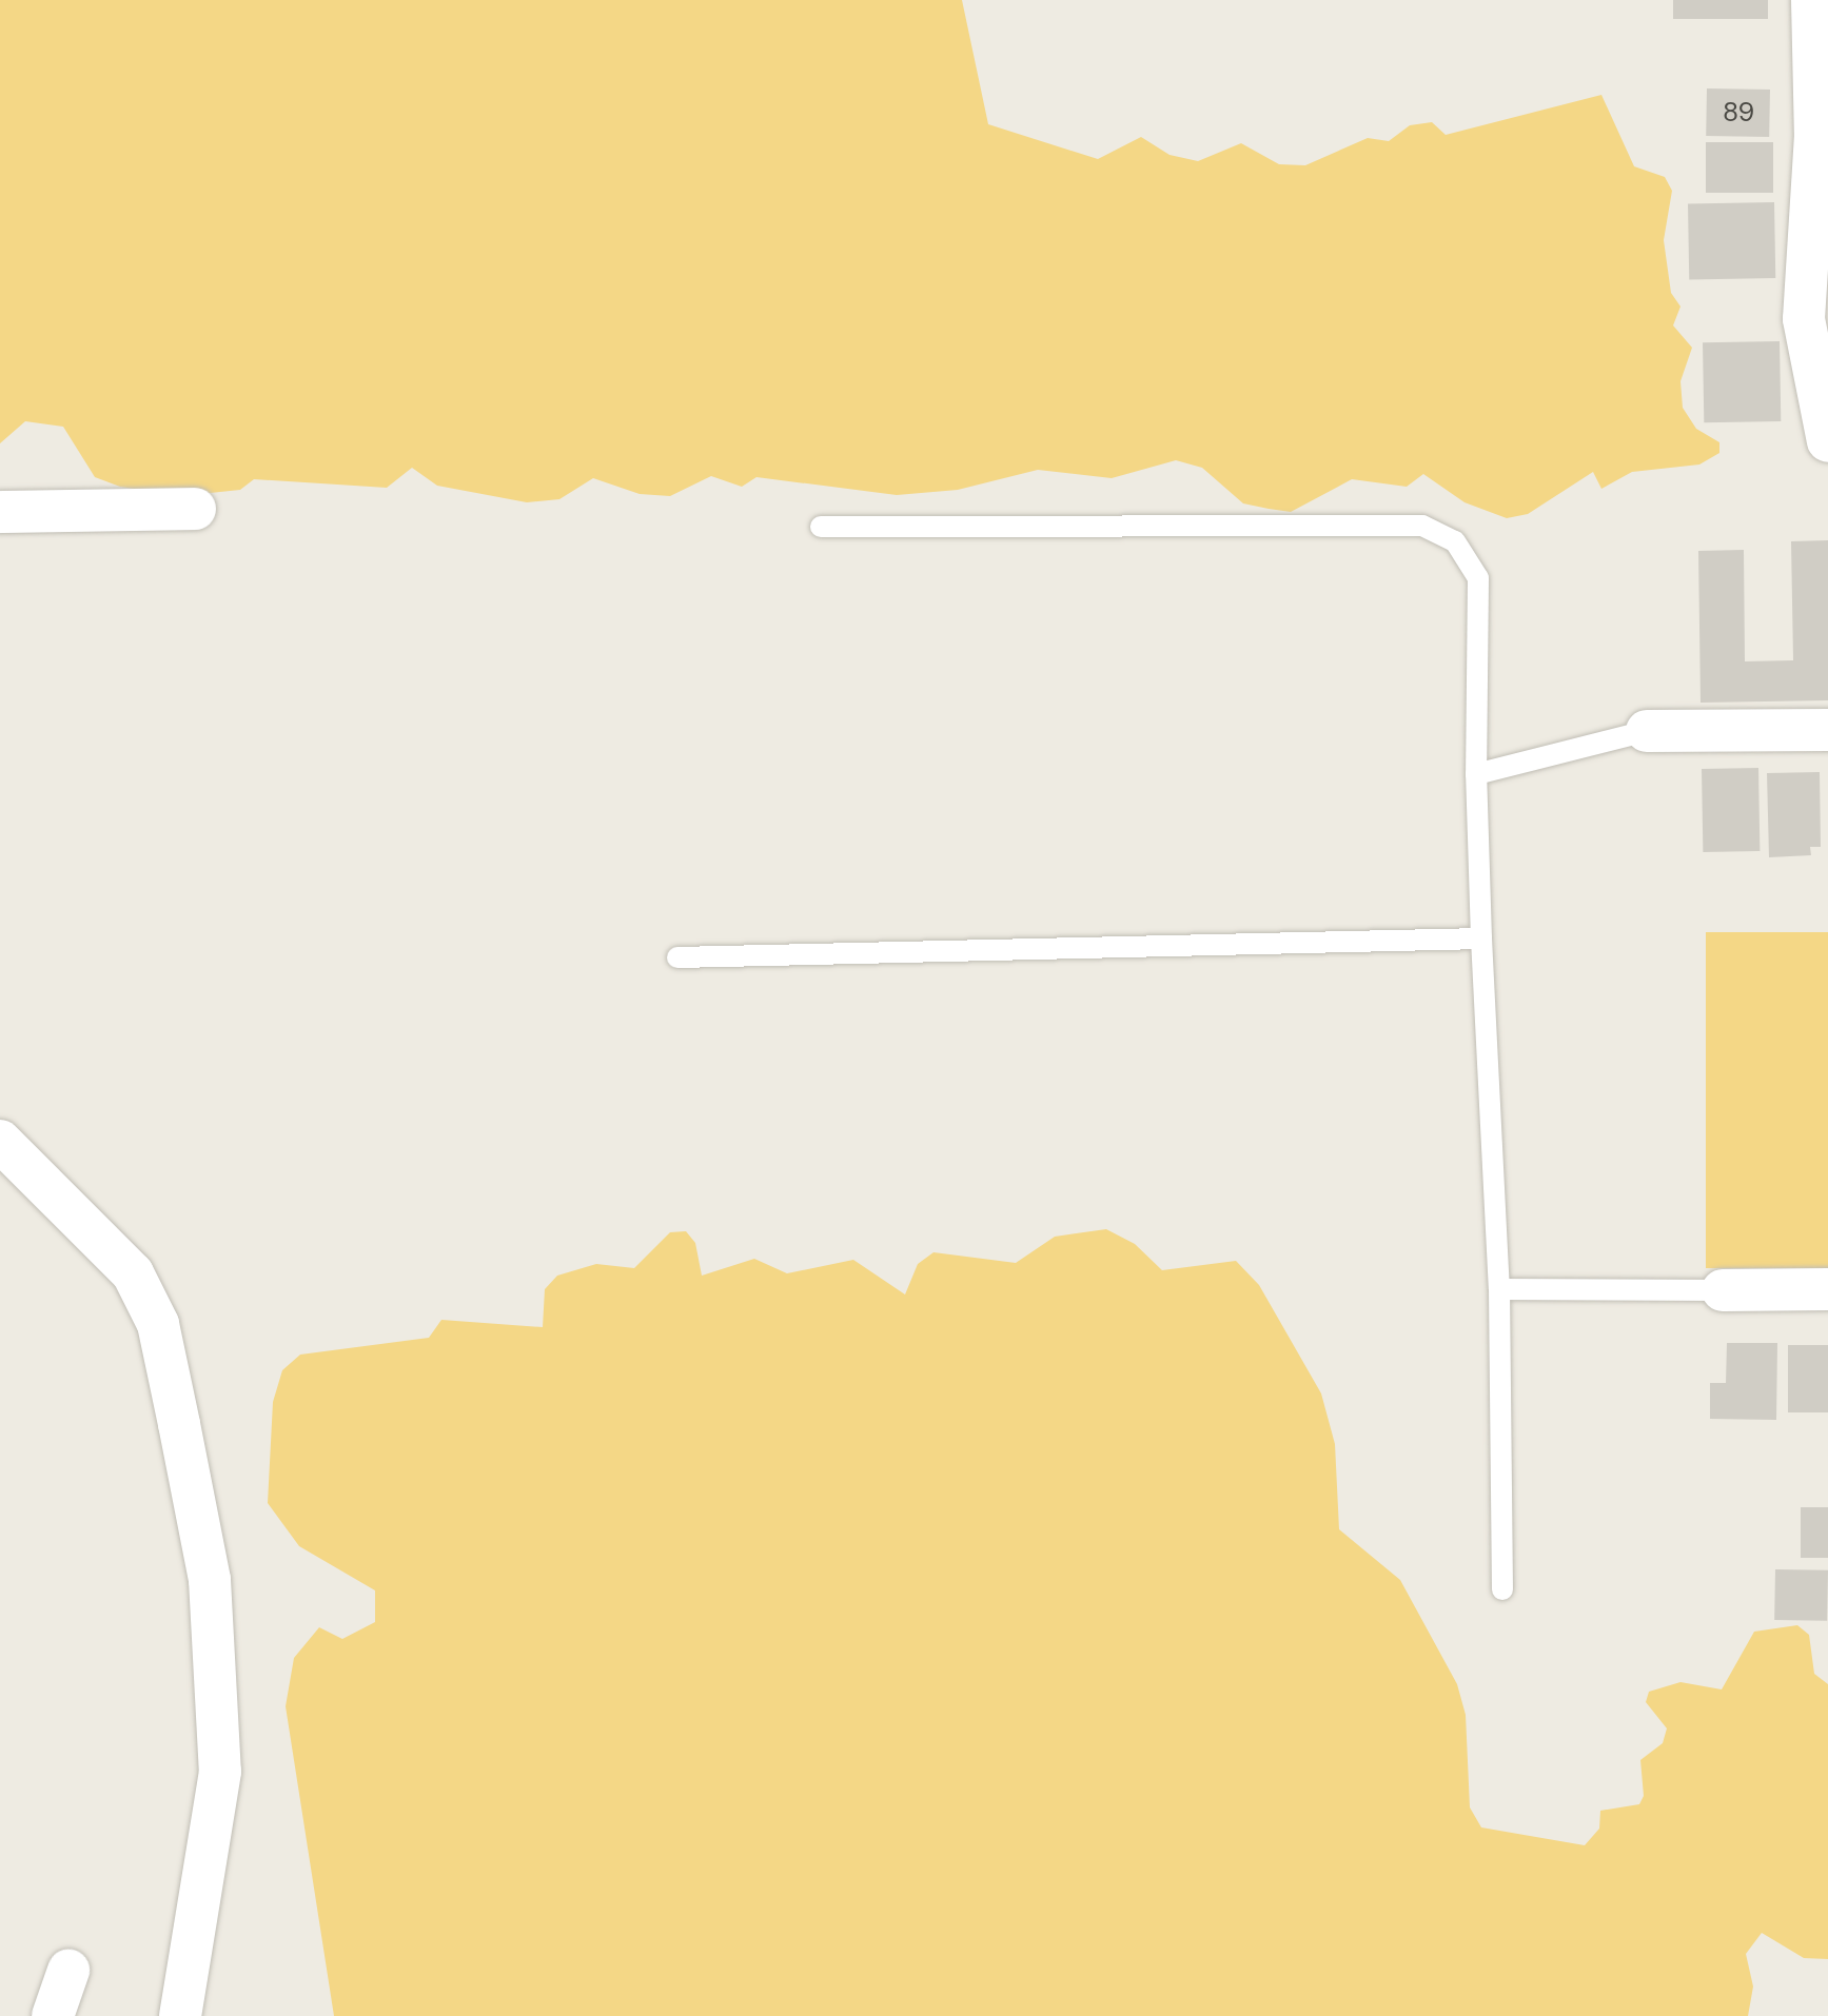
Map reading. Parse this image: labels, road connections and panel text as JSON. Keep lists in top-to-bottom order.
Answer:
{
  "house_numbers": ["89"]
}
